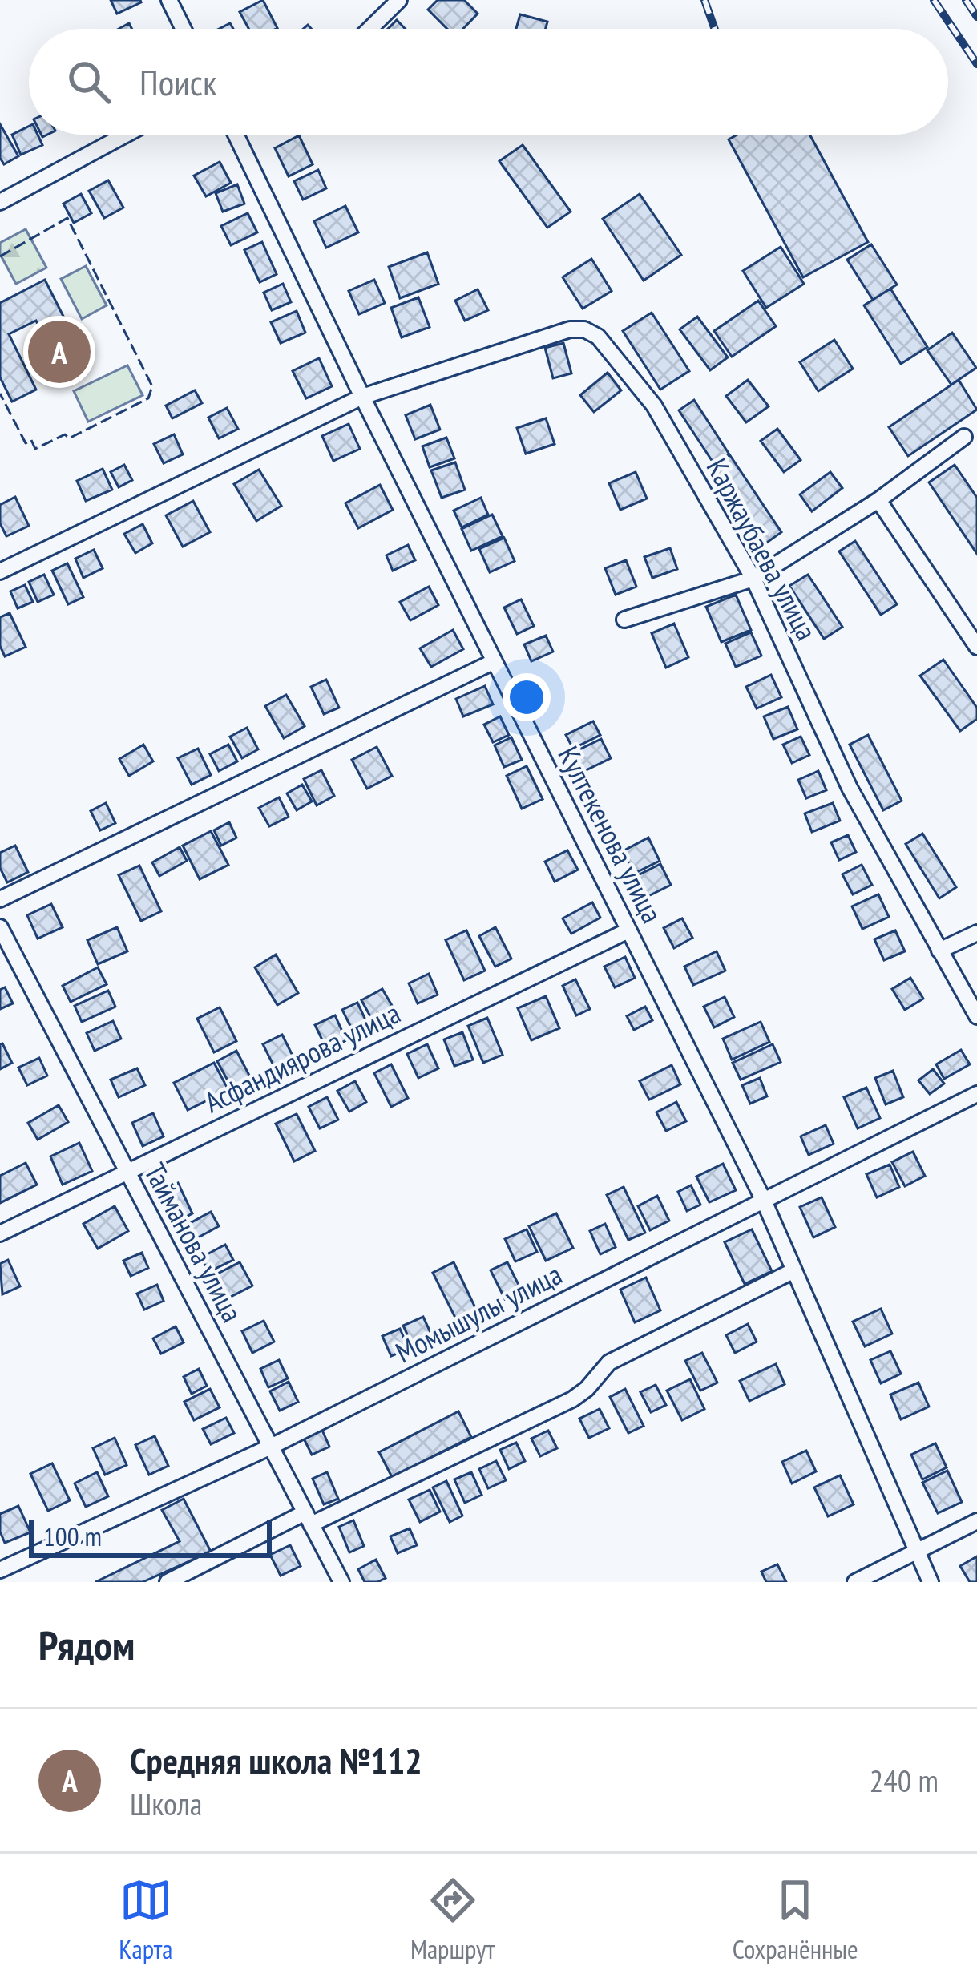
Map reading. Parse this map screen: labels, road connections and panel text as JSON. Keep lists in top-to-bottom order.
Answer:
{
  "streets": {
    "street": [
      "Каржаубаева улица",
      "Култекенова улица",
      "Асфандиярова улица",
      "Тайманова улица",
      "Момышулы улица"
    ]
  },
  "crossings": [
    ["Каржаубаева улица", "Култекенова улица"],
    ["Култекенова улица", "Асфандиярова улица"],
    ["Култекенова улица", "Момышулы улица"],
    ["Асфандиярова улица", "Тайманова улица"],
    ["Тайманова улица", "Момышулы улица"]
  ],
  "scale_bar": "100 m",
  "page": {
    "search": "Поиск",
    "pins": "A",
    "scale": "100 m",
    "heading": "Рядом",
    "list": [
      {
        "mark": "A",
        "name": "Средняя школа №112",
        "note": "Школа",
        "value": "240 m"
      }
    ],
    "nav": ["Карта", "Маршрут", "Сохранённые"]
  }
}
